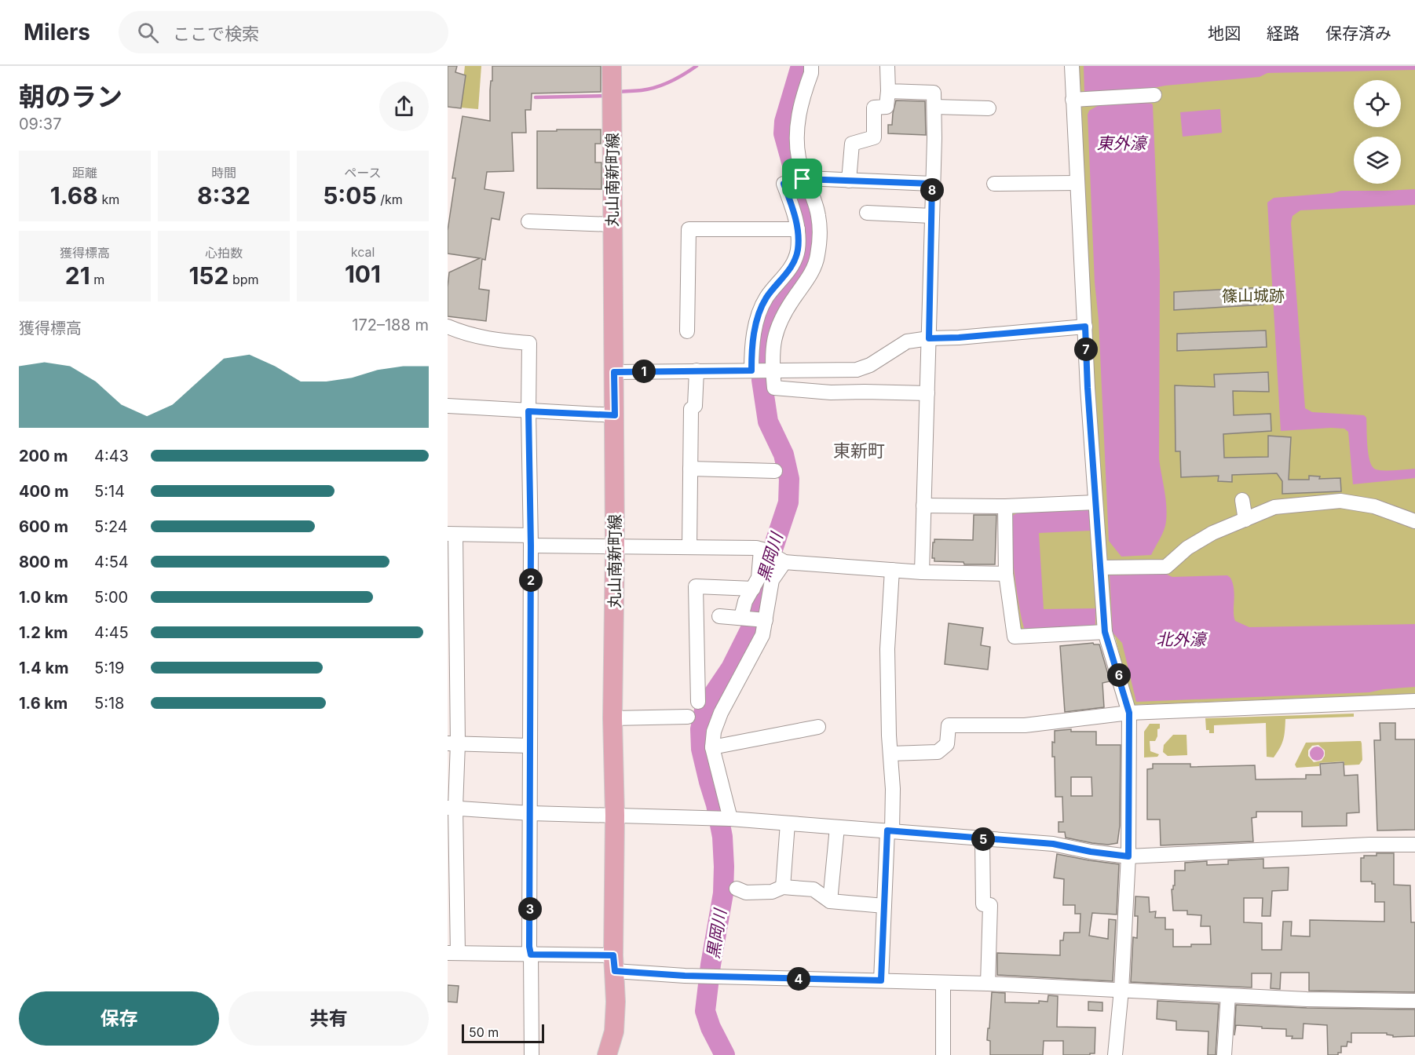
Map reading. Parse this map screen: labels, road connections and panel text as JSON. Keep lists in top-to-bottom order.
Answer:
{
  "streets": {
    "main road": ["丸山南新町線"]
  },
  "districts": ["東新町"],
  "water": ["東外濠", "黒岡川", "北外濠"],
  "parks": ["篠山城跡"],
  "scale_bar": "50 m",
  "page": {
    "header": "Milers",
    "search": "ここで検索",
    "nav": ["地図", "経路", "保存済み"],
    "heading": ["朝のラン", "09:37"],
    "stats": [
      ["距離", "1.68 km"],
      ["時間", "8:32"],
      ["ペース", "5:05 /km"],
      ["獲得標高", "21 m"],
      ["心拍数", "152 bpm"],
      ["kcal", "101"]
    ],
    "pins": [
      "8",
      "7",
      "1",
      "2",
      "6",
      "5",
      "3",
      "4"
    ],
    "chart": ["獲得標高", "172–188 m"],
    "list": [
      {
        "name": "200 m",
        "note": "4:43"
      },
      {
        "name": "400 m",
        "note": "5:14"
      },
      {
        "name": "600 m",
        "note": "5:24"
      },
      {
        "name": "800 m",
        "note": "4:54"
      },
      {
        "name": "1.0 km",
        "note": "5:00"
      },
      {
        "name": "1.2 km",
        "note": "4:45"
      },
      {
        "name": "1.4 km",
        "note": "5:19"
      },
      {
        "name": "1.6 km",
        "note": "5:18"
      }
    ],
    "buttons": ["保存", "共有"],
    "scale": "50 m"
  }
}
